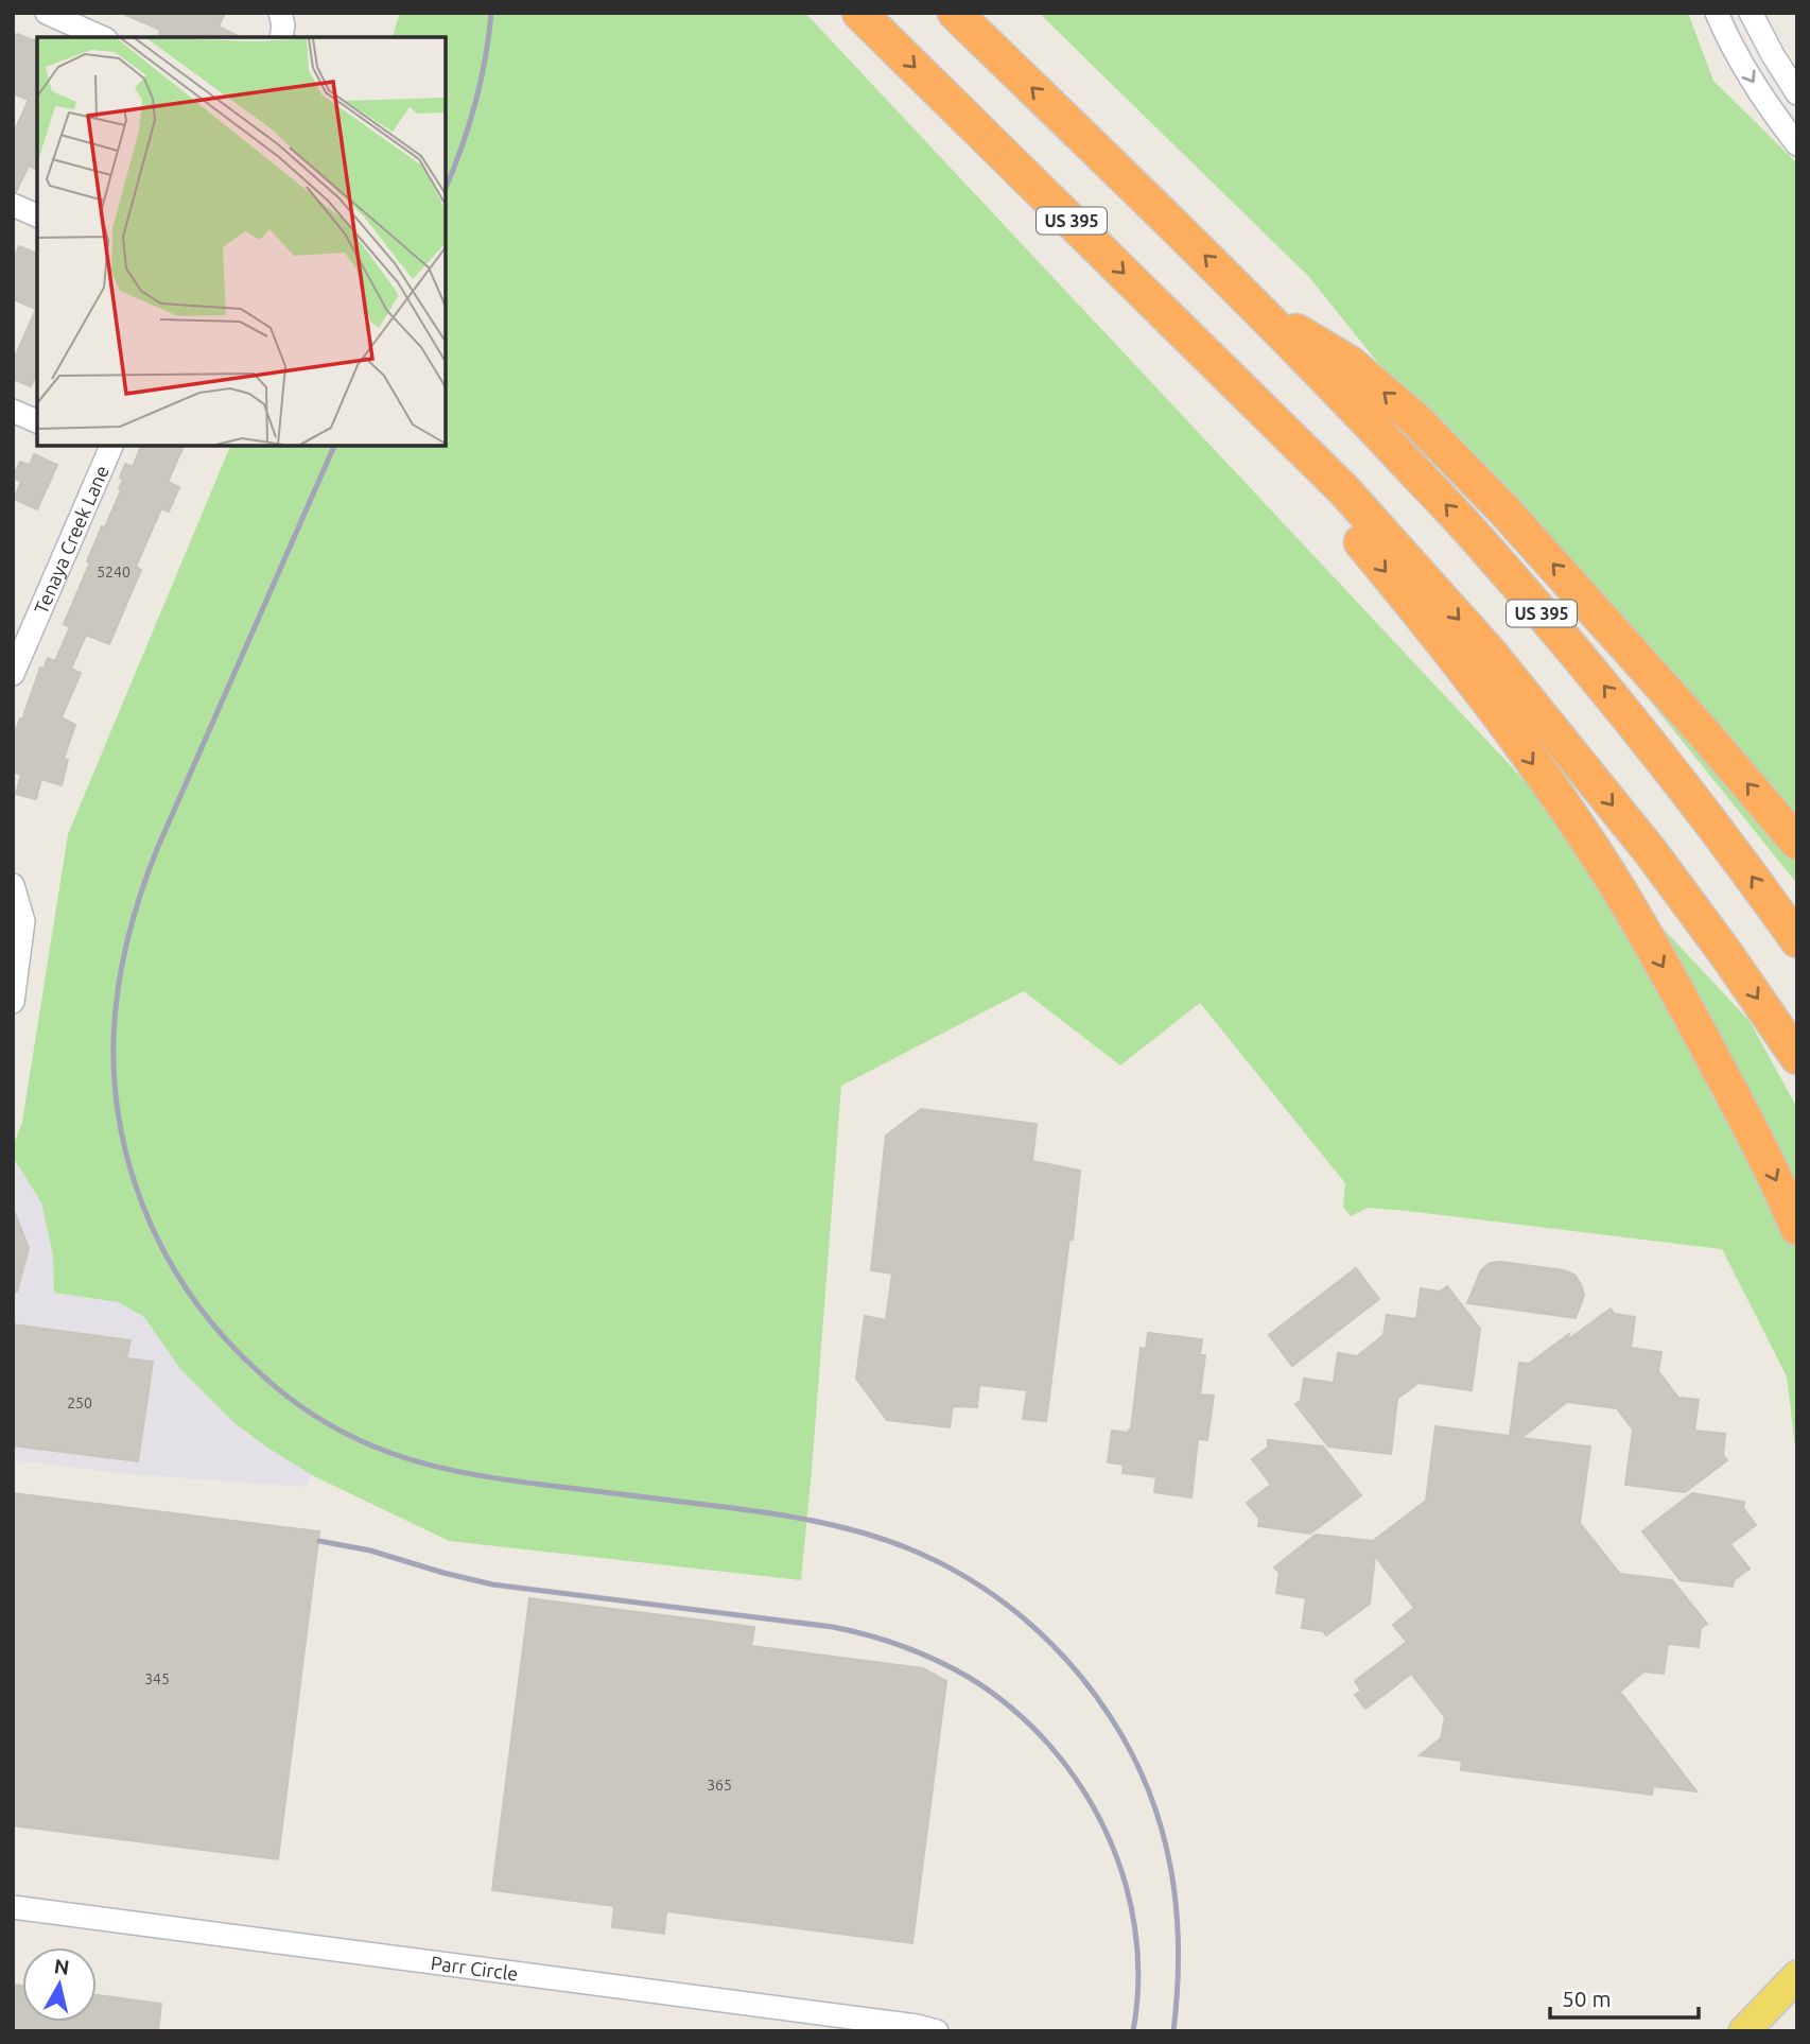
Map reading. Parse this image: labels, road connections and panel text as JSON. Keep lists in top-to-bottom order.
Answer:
{
  "streets": {
    "highway": ["US 395"],
    "street": ["Tenaya Creek Lane", "Parr Circle"]
  },
  "house_numbers": [
    "5240",
    "250",
    "345",
    "365"
  ],
  "scale_bar": "50 m",
  "north": "top"
}
